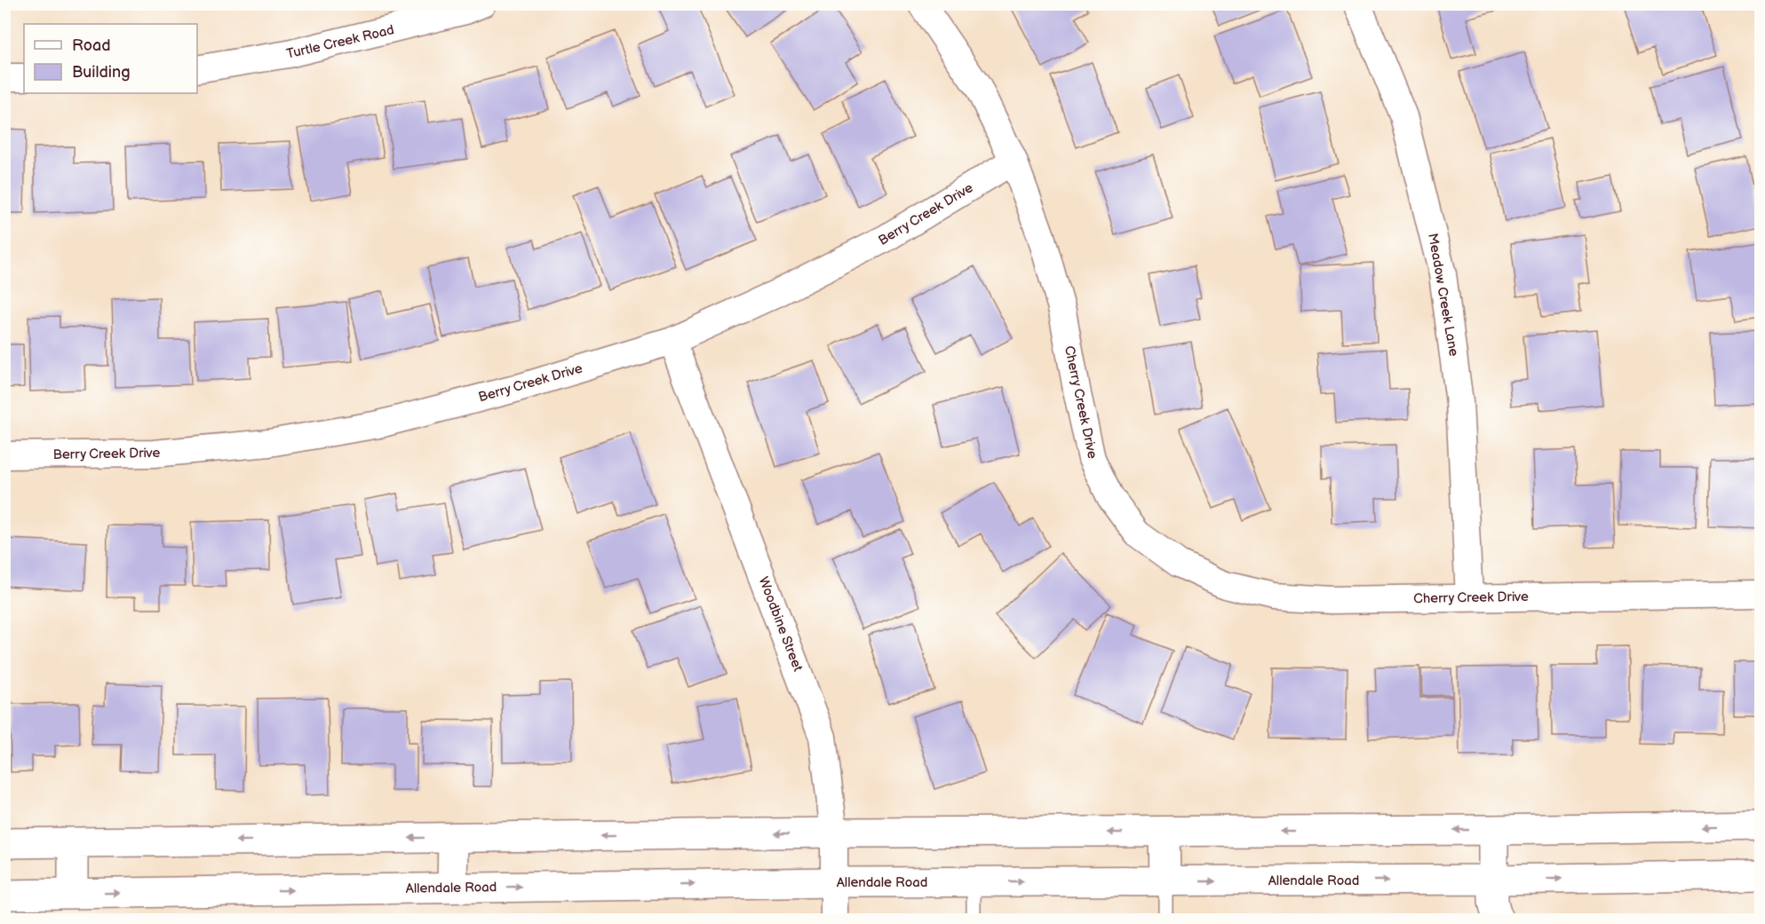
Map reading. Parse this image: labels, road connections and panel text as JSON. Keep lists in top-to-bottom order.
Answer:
{
  "streets": {
    "main road": ["Allendale Road"],
    "street": [
      "Turtle Creek Road",
      "Berry Creek Drive",
      "Meadow Creek Lane",
      "Cherry Creek Drive",
      "Woodbine Street"
    ]
  },
  "crossings": [
    ["Berry Creek Drive", "Cherry Creek Drive"],
    ["Berry Creek Drive", "Woodbine Street"],
    ["Meadow Creek Lane", "Cherry Creek Drive"],
    ["Woodbine Street", "Allendale Road"]
  ],
  "legend": ["Road", "Building"]
}
